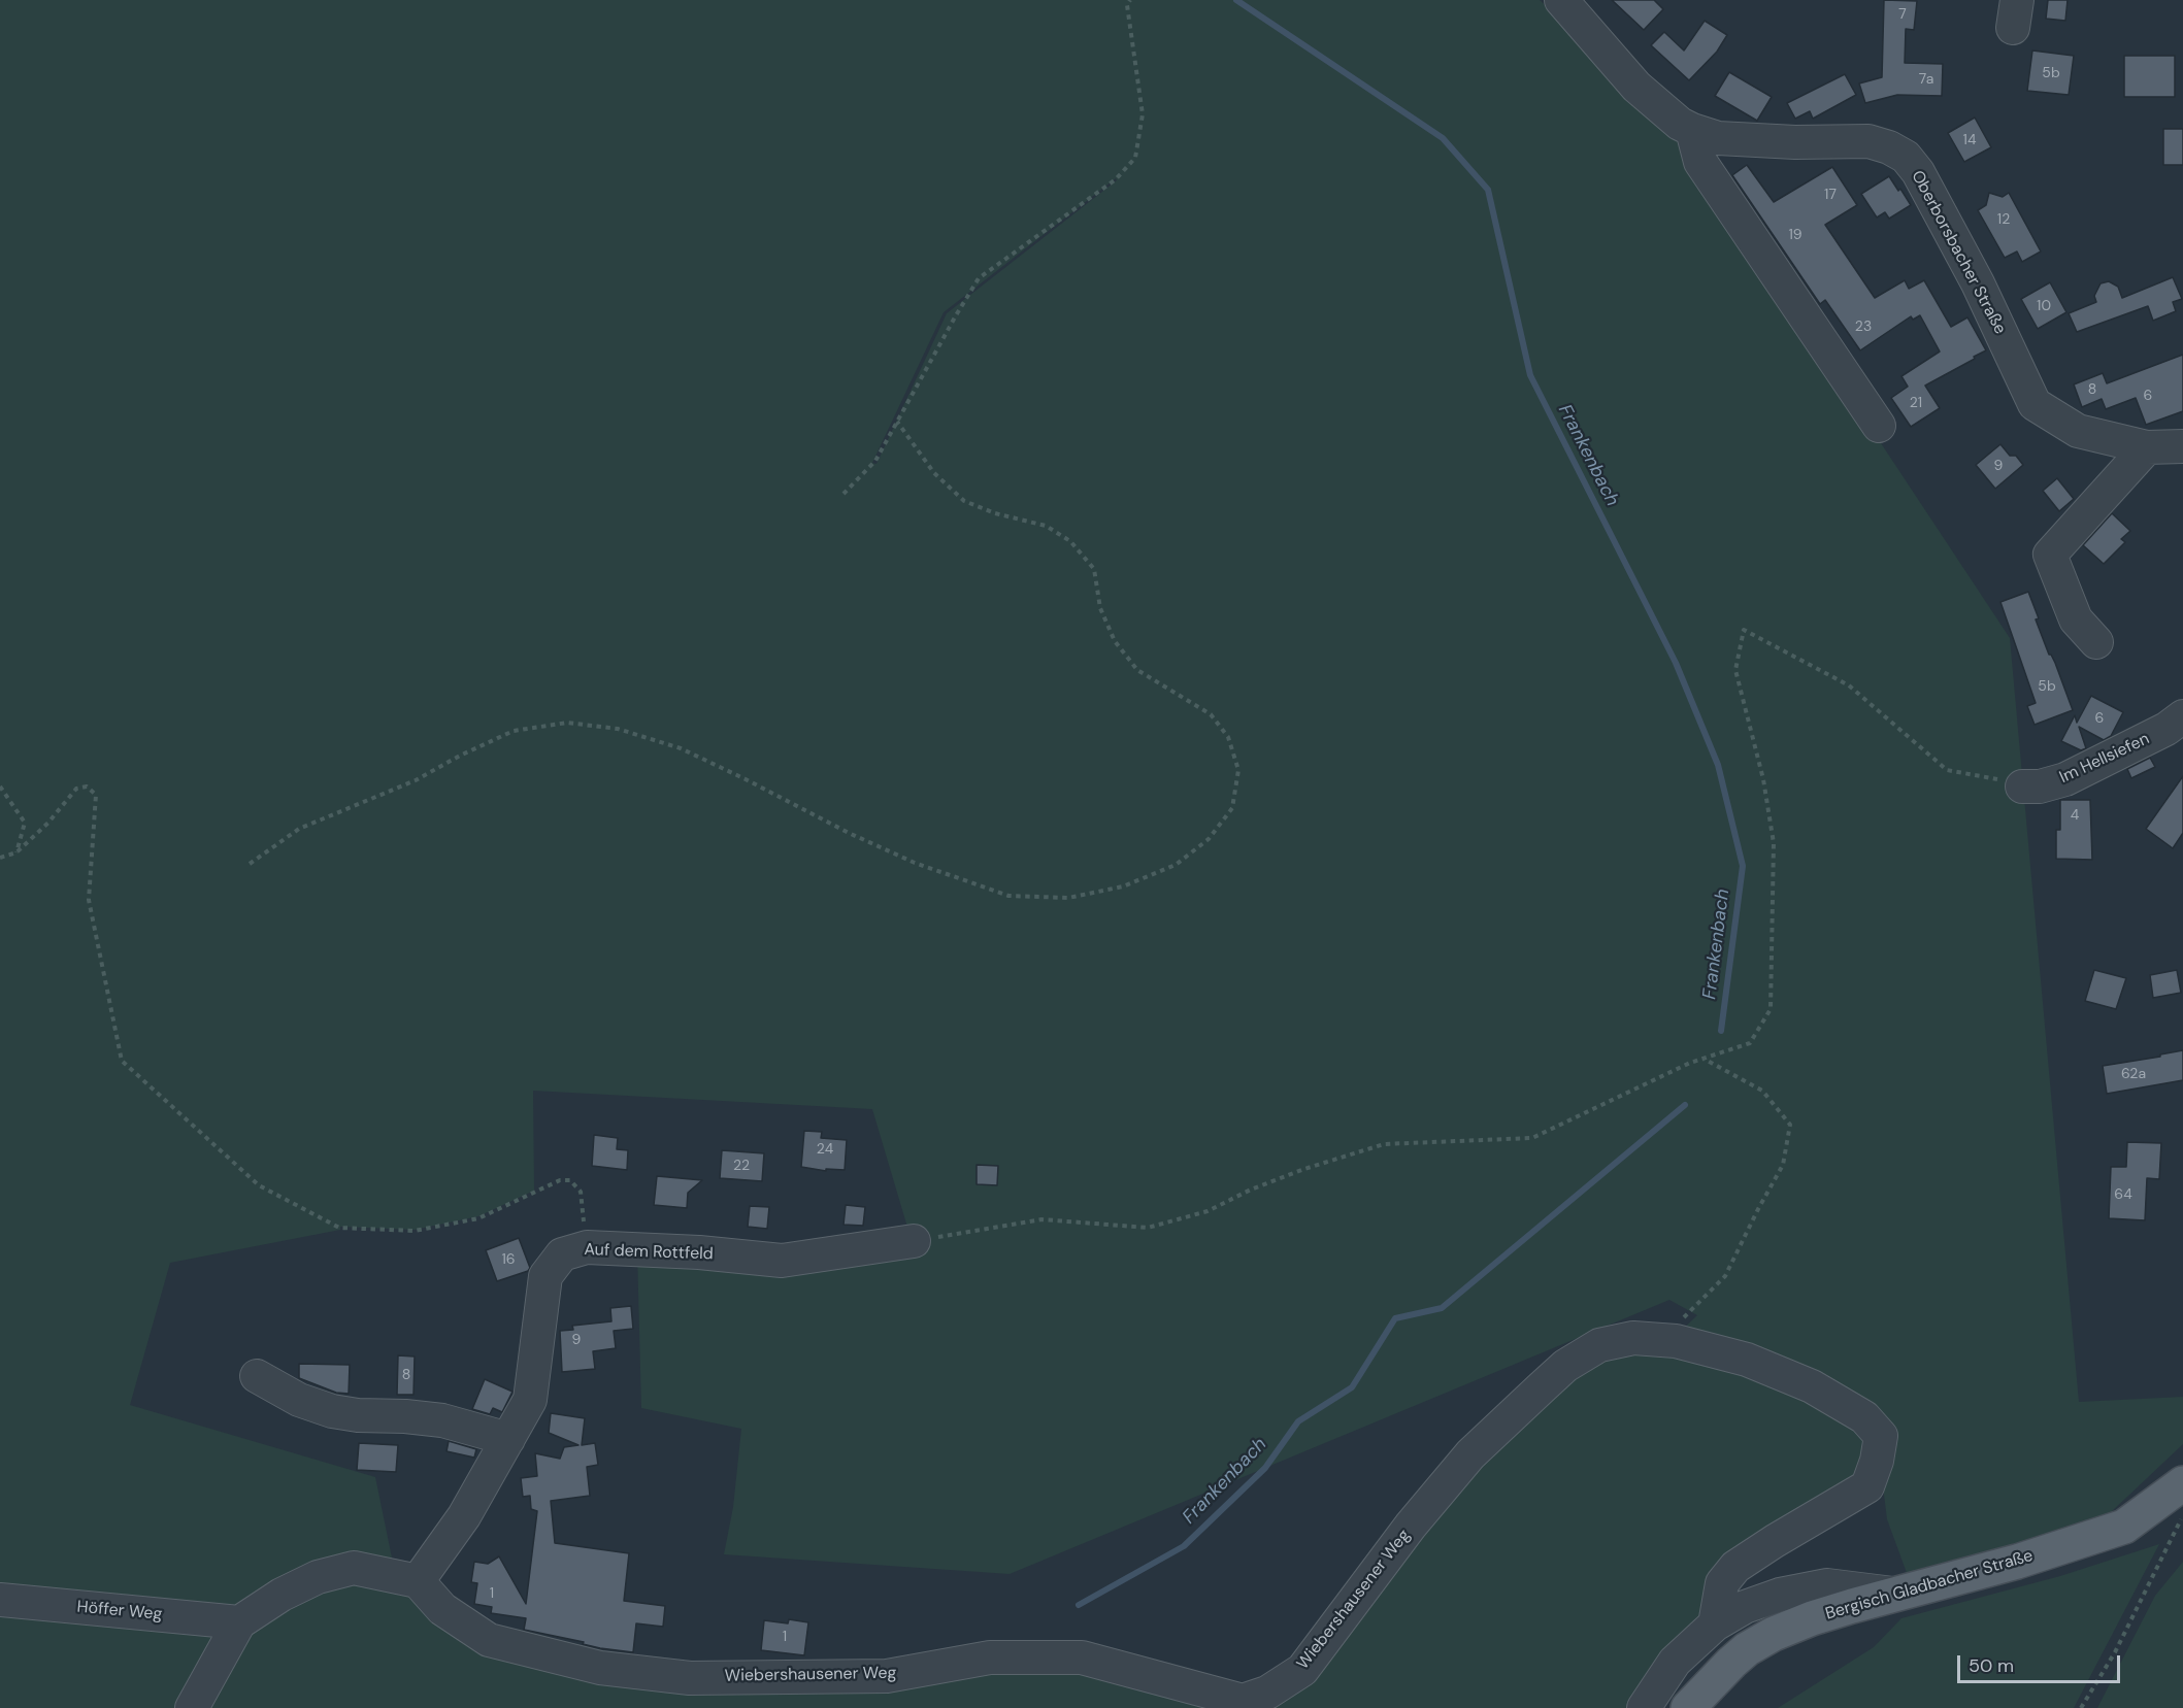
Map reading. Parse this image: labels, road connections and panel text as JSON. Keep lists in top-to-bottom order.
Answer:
{
  "streets": {
    "main road": ["Bergisch Gladbacher Straße"],
    "street": [
      "Oberborsbacher Straße",
      "Im Hellsiefen",
      "Auf dem Rottfeld",
      "Wiebershausener Weg",
      "Höffer Weg"
    ]
  },
  "crossings": [
    ["Auf dem Rottfeld", "Wiebershausener Weg"]
  ],
  "water": ["Frankenbach"],
  "house_numbers": [
    "7",
    "5b",
    "7a",
    "14",
    "17",
    "12",
    "19",
    "10",
    "23",
    "8",
    "6",
    "21",
    "9",
    "5b",
    "6",
    "4",
    "62a",
    "24",
    "22",
    "64",
    "16",
    "9",
    "8",
    "1",
    "1"
  ],
  "scale_bar": "50 m"
}
